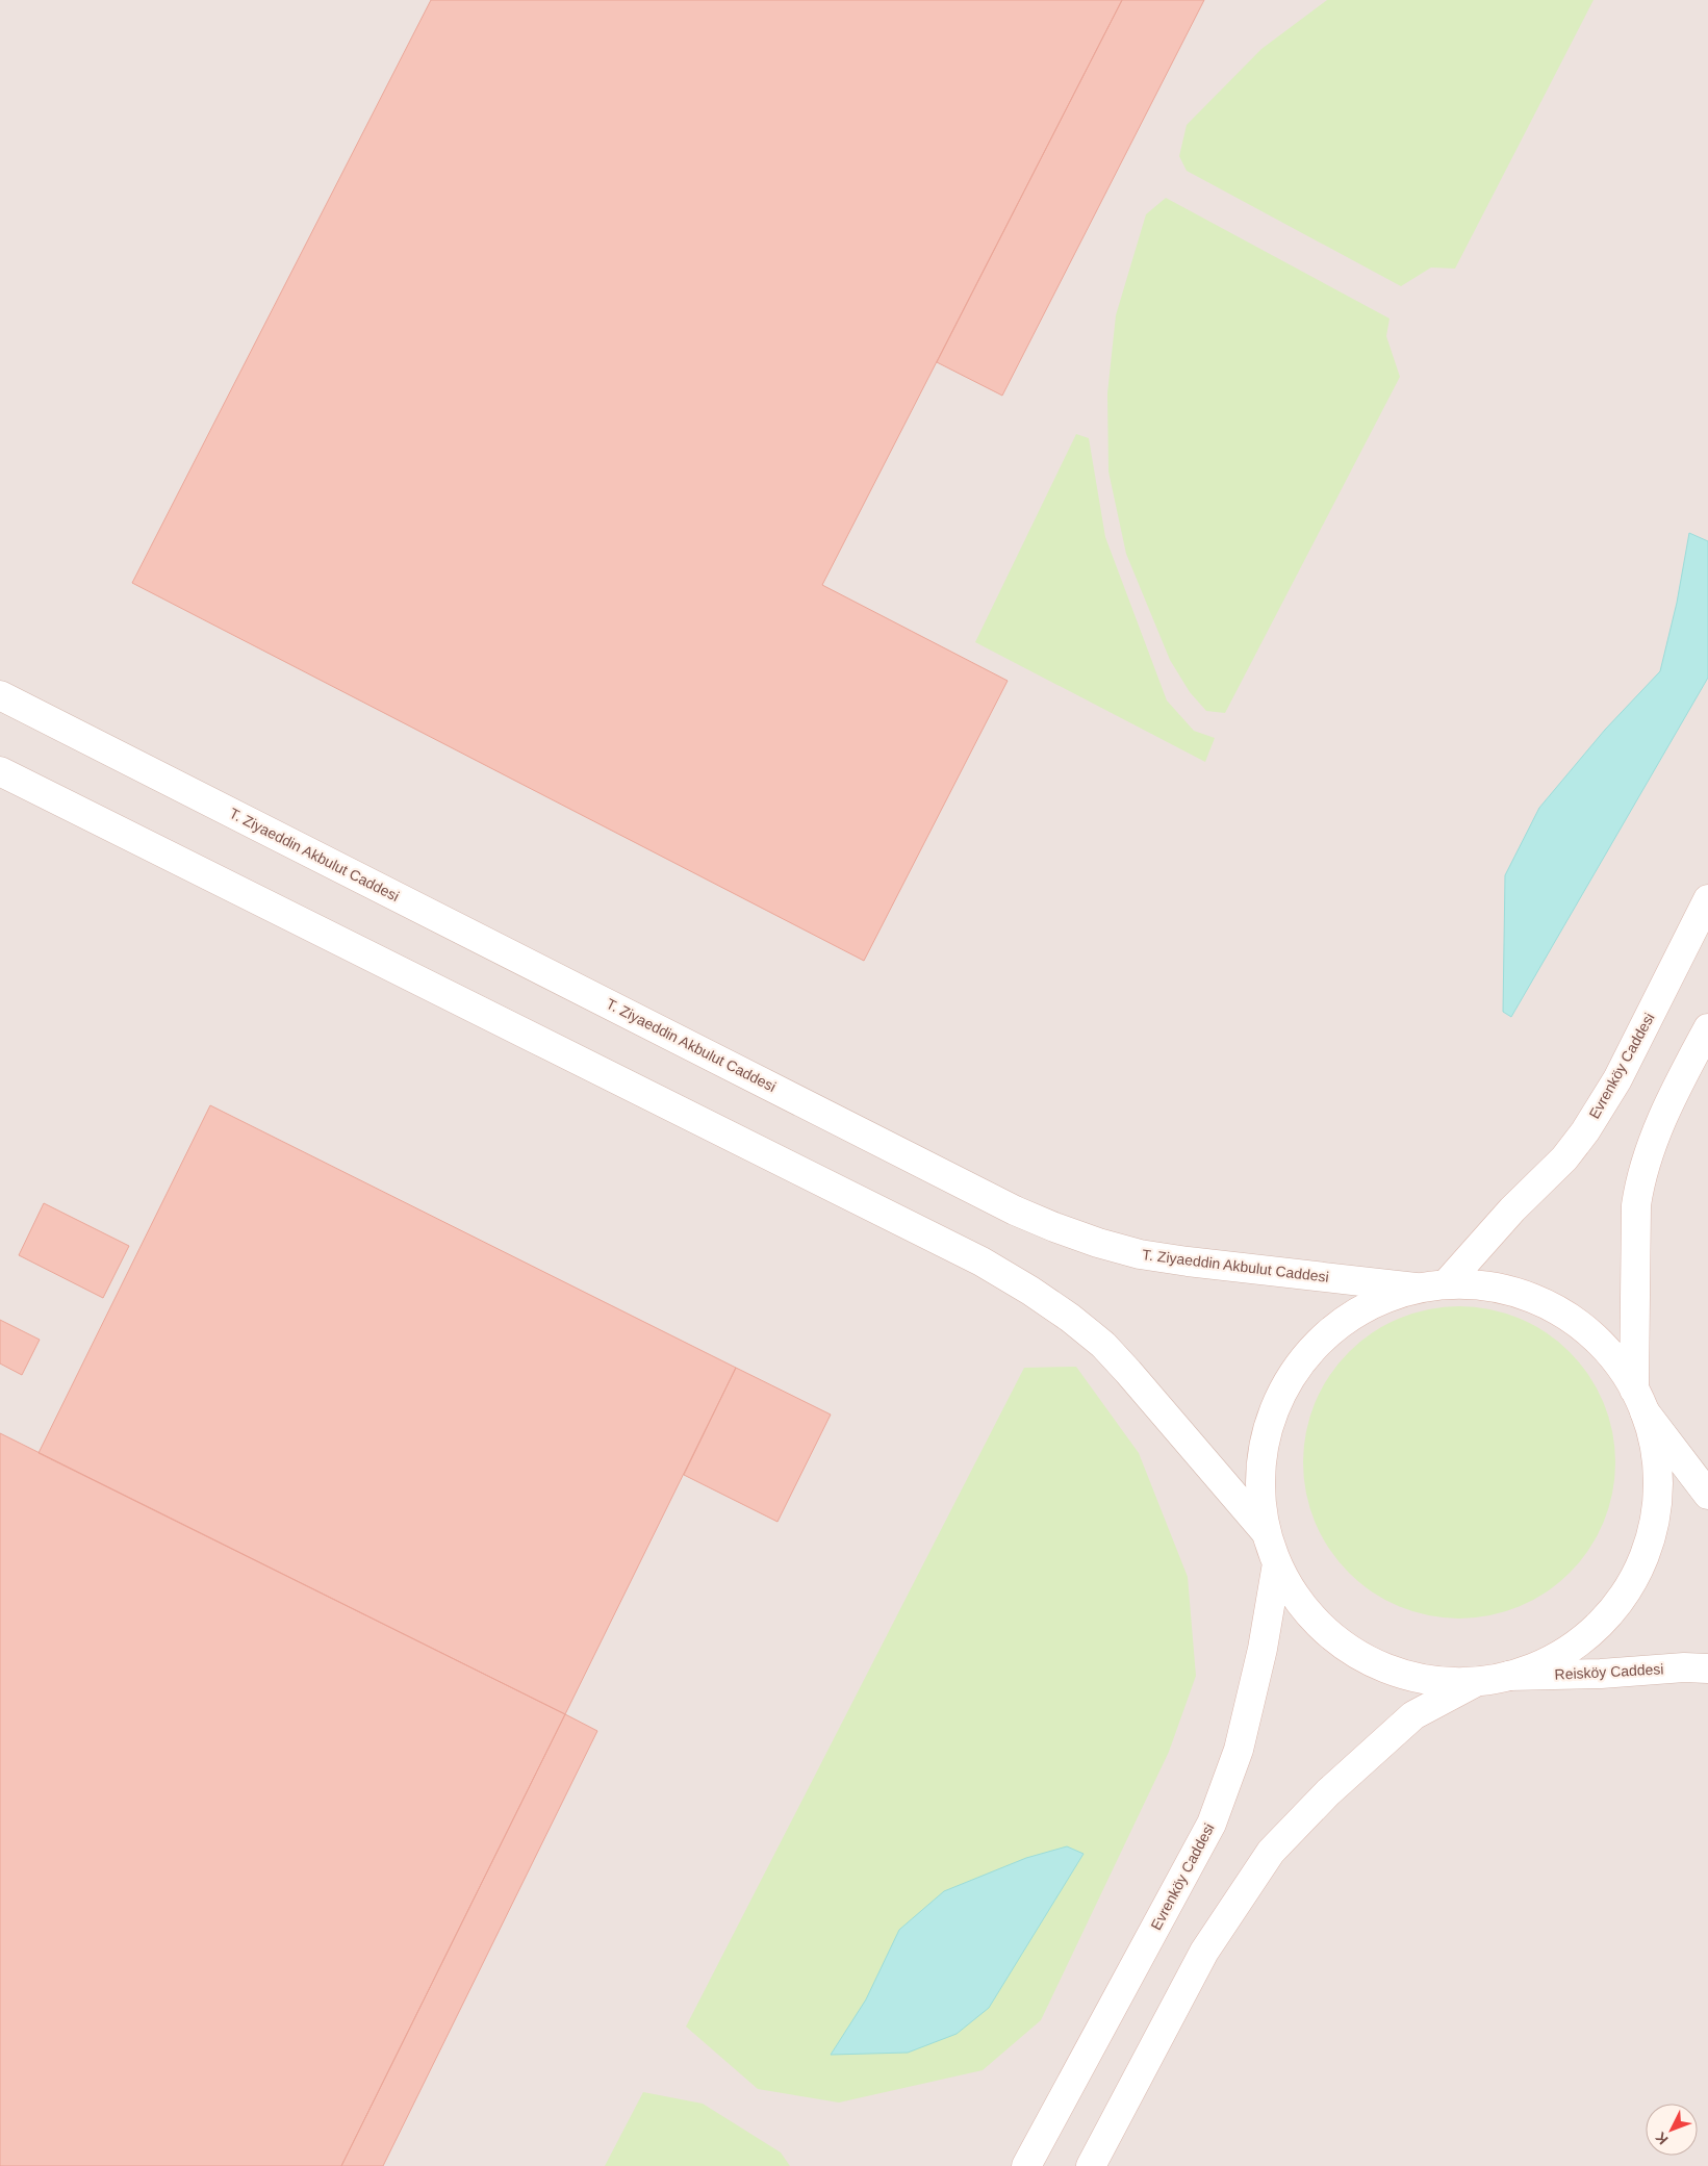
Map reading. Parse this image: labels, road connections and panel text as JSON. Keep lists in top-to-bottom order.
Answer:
{
  "streets": {
    "main road": ["T. Ziyaeddin Akbulut Caddesi", "Evrenköy Caddesi", "Reisköy Caddesi"]
  },
  "north": "bottom left"
}
